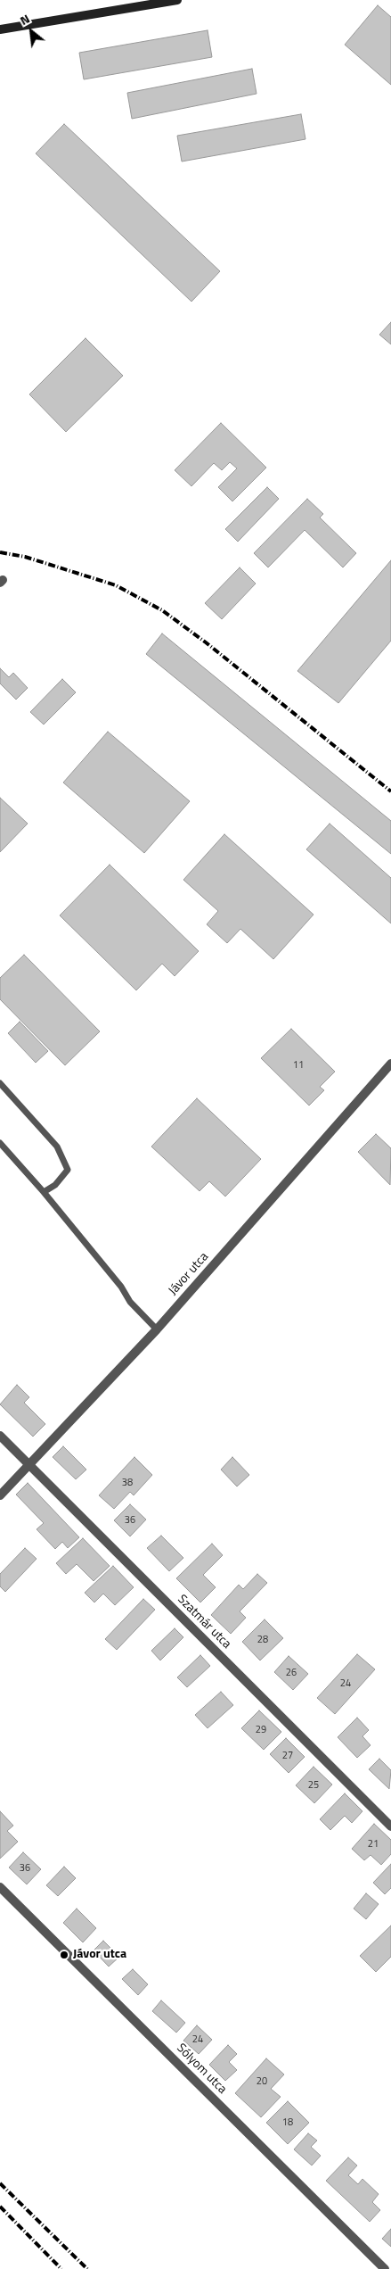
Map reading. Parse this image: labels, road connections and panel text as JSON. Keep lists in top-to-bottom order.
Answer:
{
  "streets": {
    "street": ["Jávor utca", "Szatmár utca", "Sólyom utca"]
  },
  "crossings": [
    ["Jávor utca", "Szatmár utca"]
  ],
  "places": ["Jávor utca"],
  "house_numbers": [
    "11",
    "38",
    "36",
    "28",
    "26",
    "24",
    "29",
    "27",
    "25",
    "21",
    "36",
    "24",
    "20",
    "18"
  ],
  "north": "top left"
}
